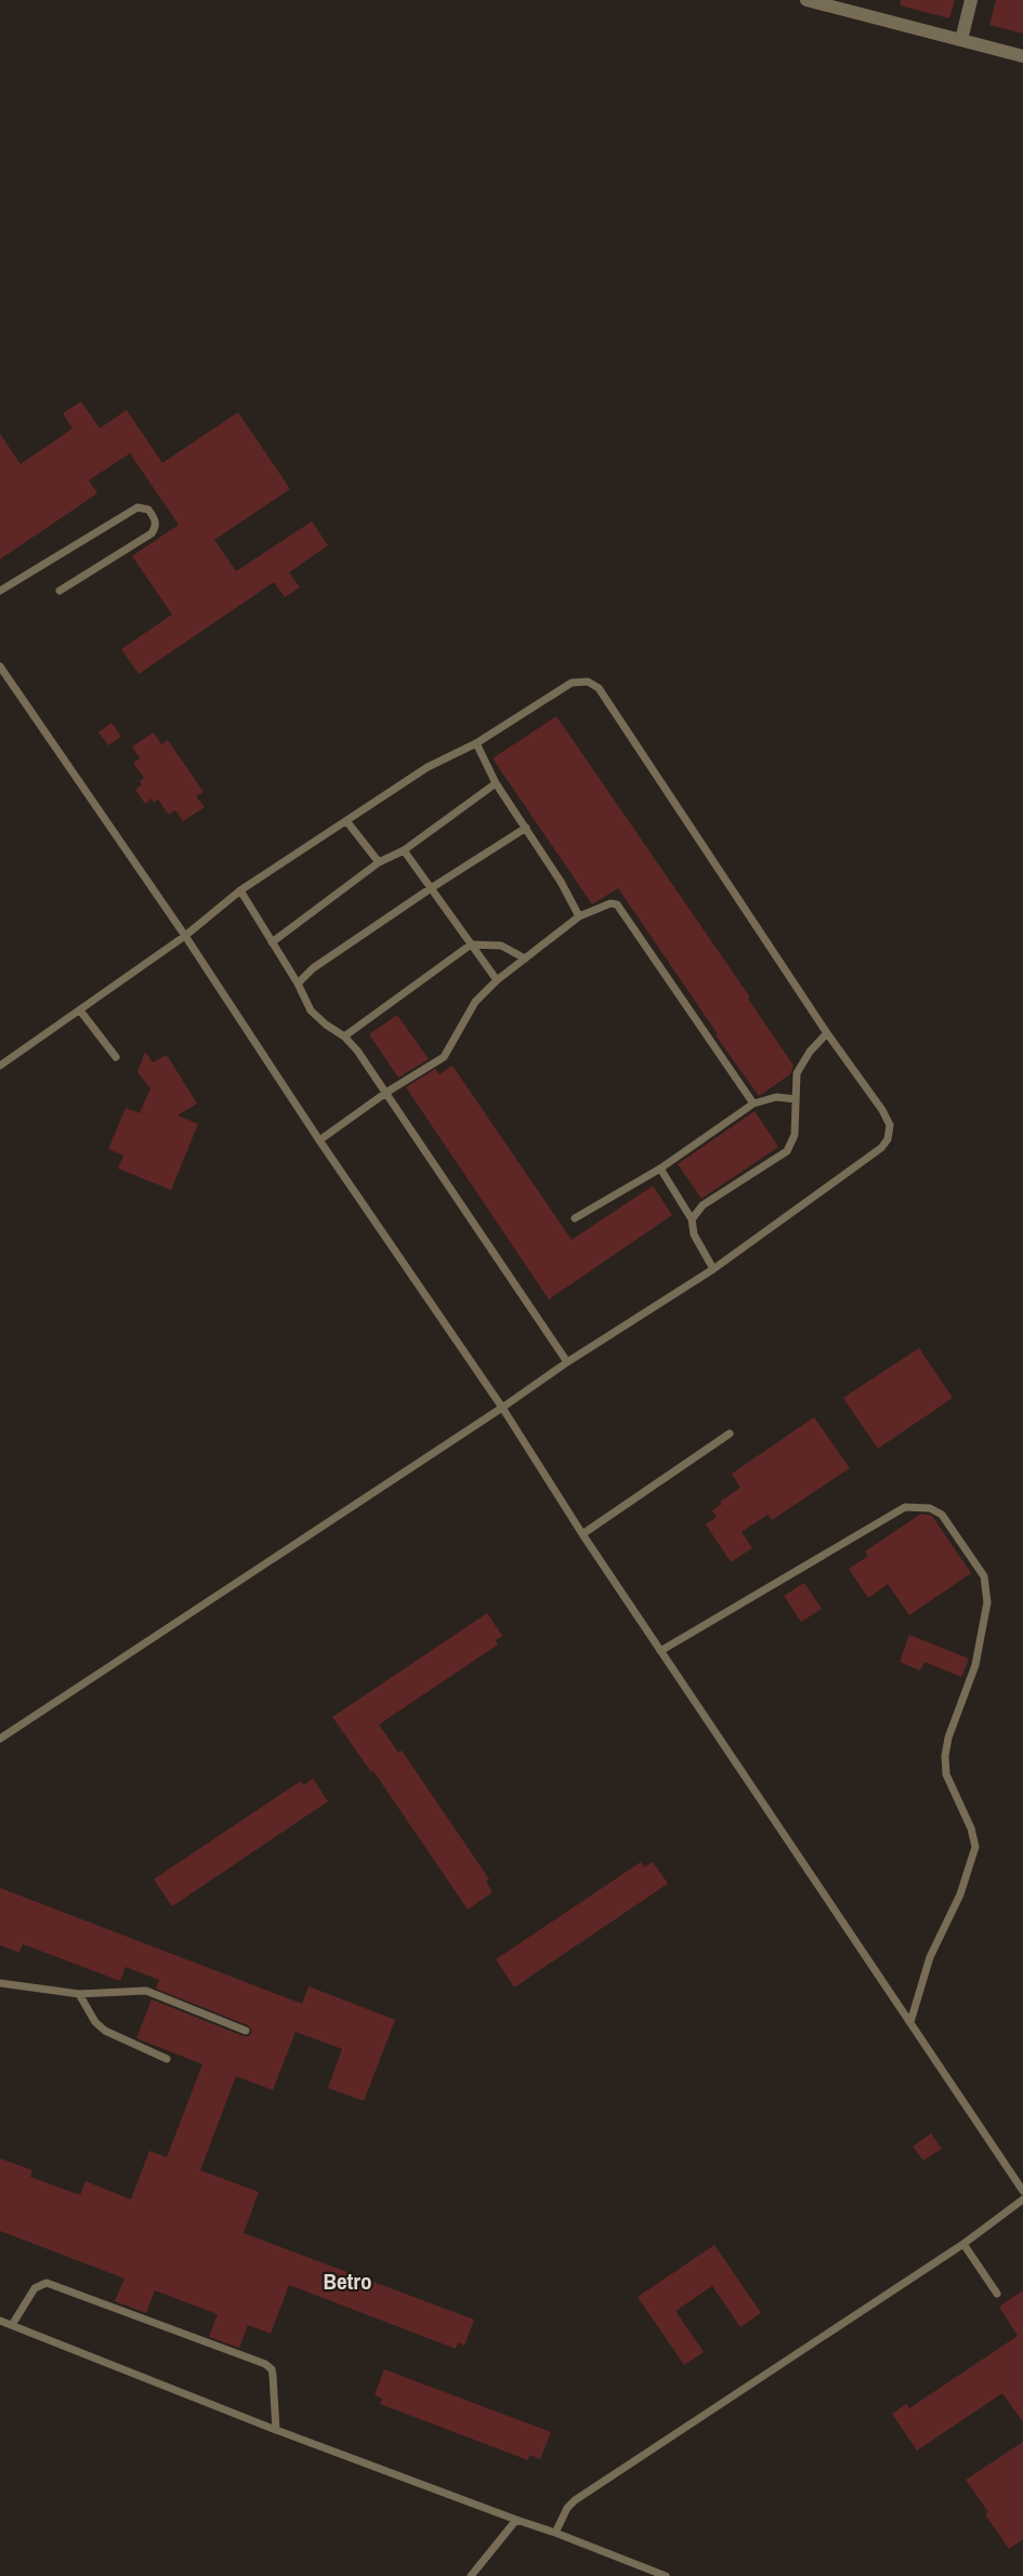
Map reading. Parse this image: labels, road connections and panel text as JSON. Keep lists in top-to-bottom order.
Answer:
{
  "districts": ["Betro"]
}
